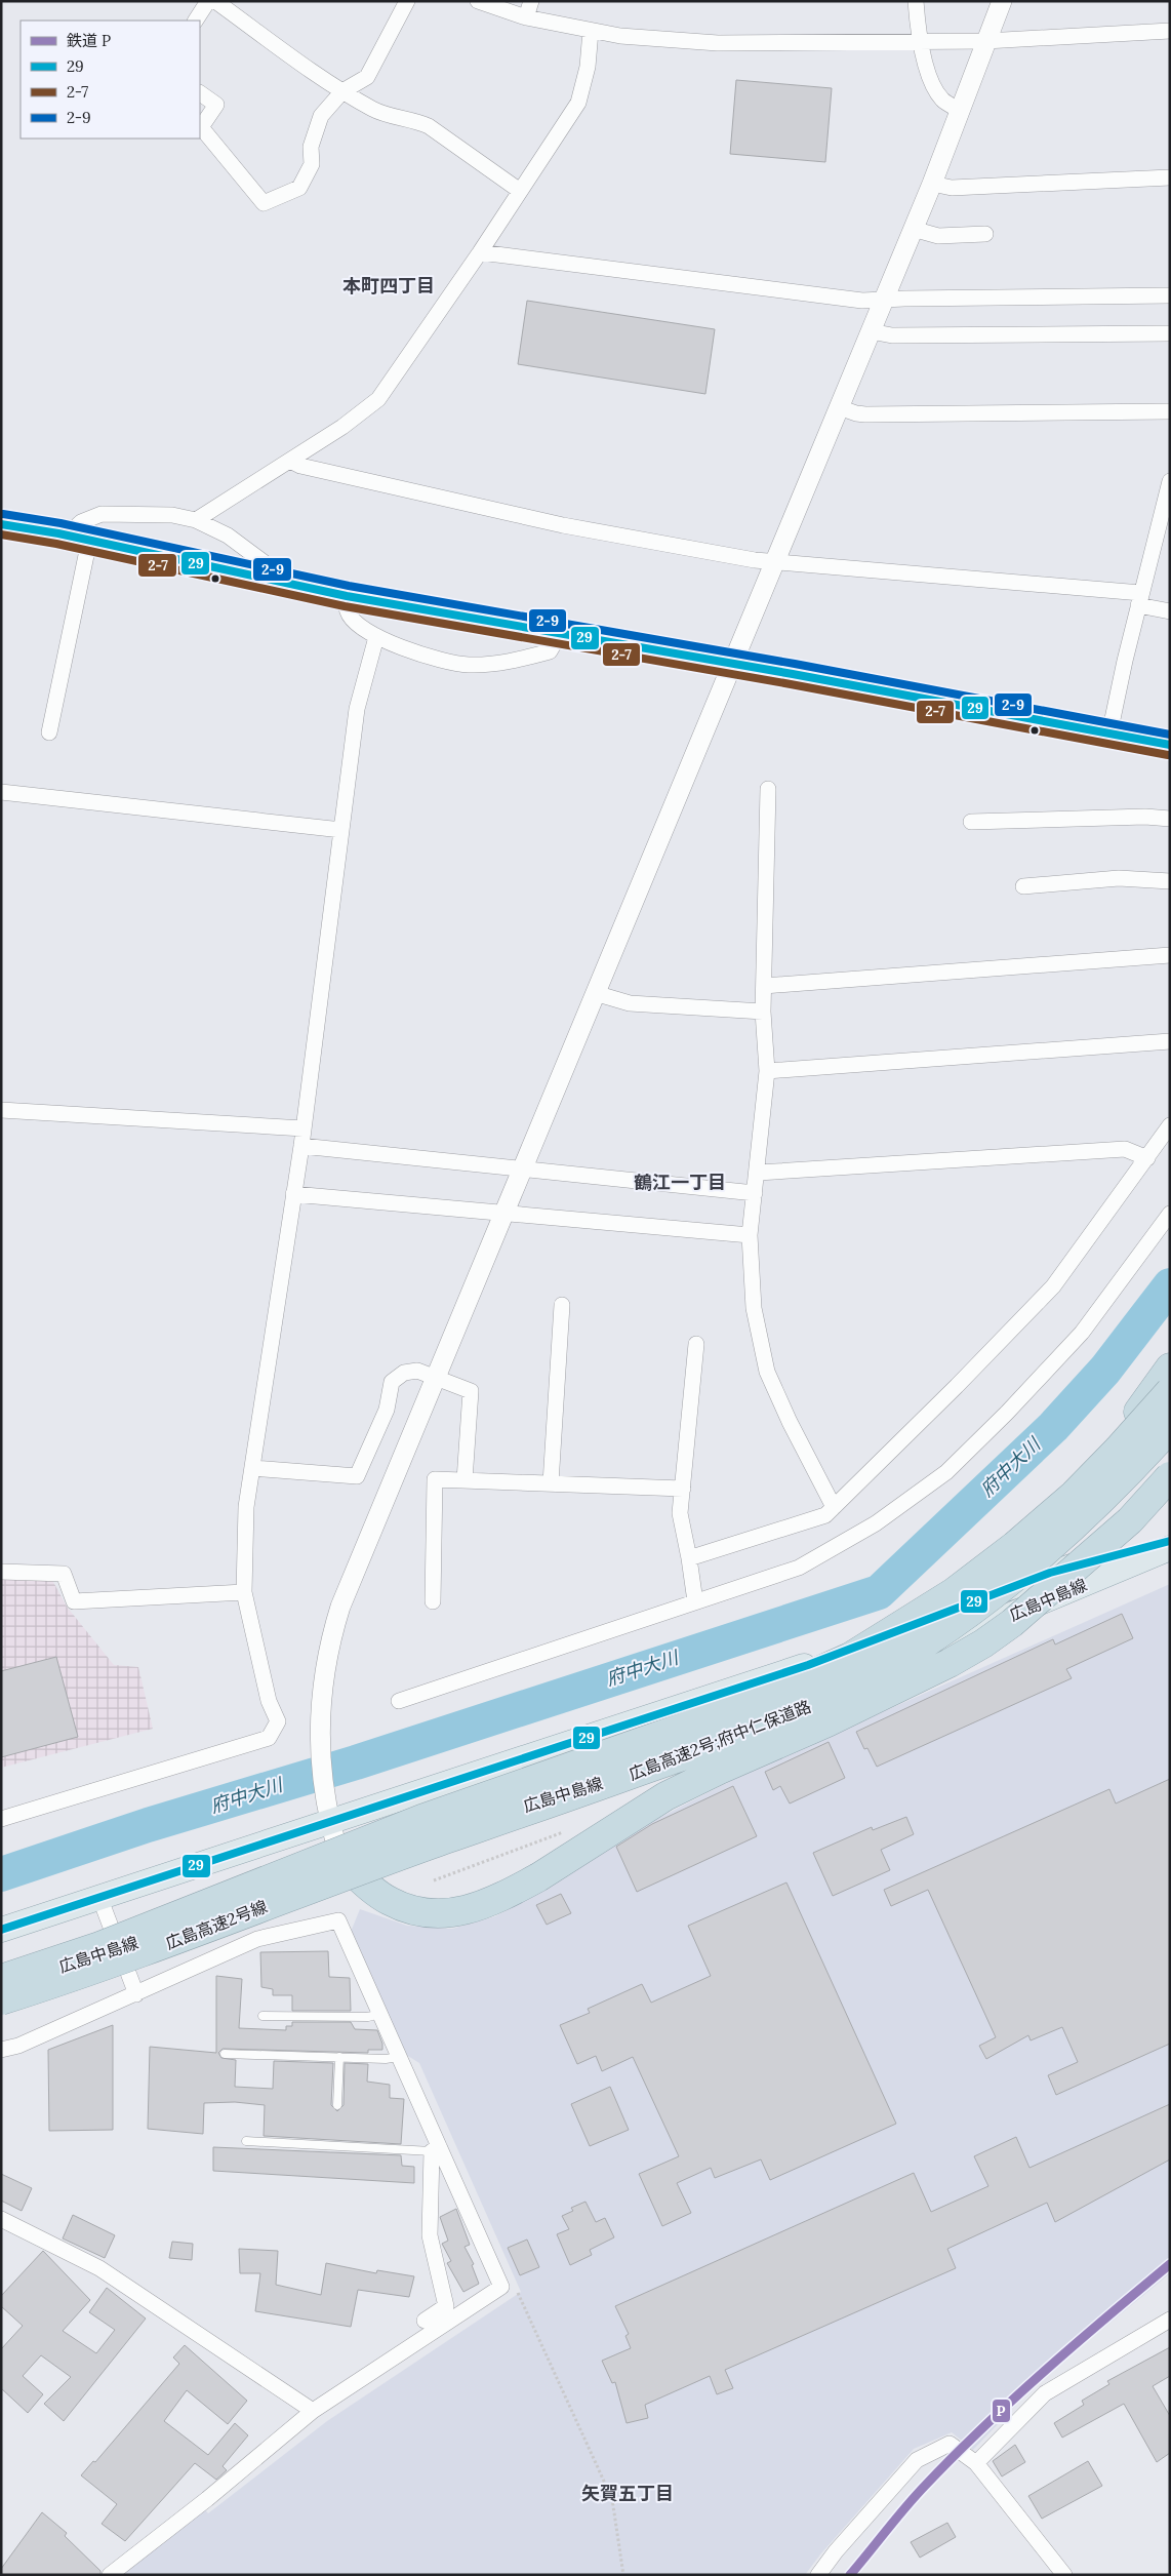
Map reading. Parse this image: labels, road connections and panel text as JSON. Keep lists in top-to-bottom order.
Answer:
{
  "streets": {
    "highway": ["広島高速2号;府中仁保道路", "広島高速2号線"],
    "main road": ["広島中島線"]
  },
  "crossings": [
    ["広島高速2号;府中仁保道路", "広島高速2号線"]
  ],
  "districts": ["本町四丁目", "鶴江一丁目", "矢賀五丁目"],
  "water": ["府中大川"],
  "lines": [
    "transit line 2-9",
    "transit line 29",
    "transit line 2-7",
    "rail line P"
  ],
  "legend": [
    "鉄道 P",
    "29",
    "2-7",
    "2-9"
  ]
}
